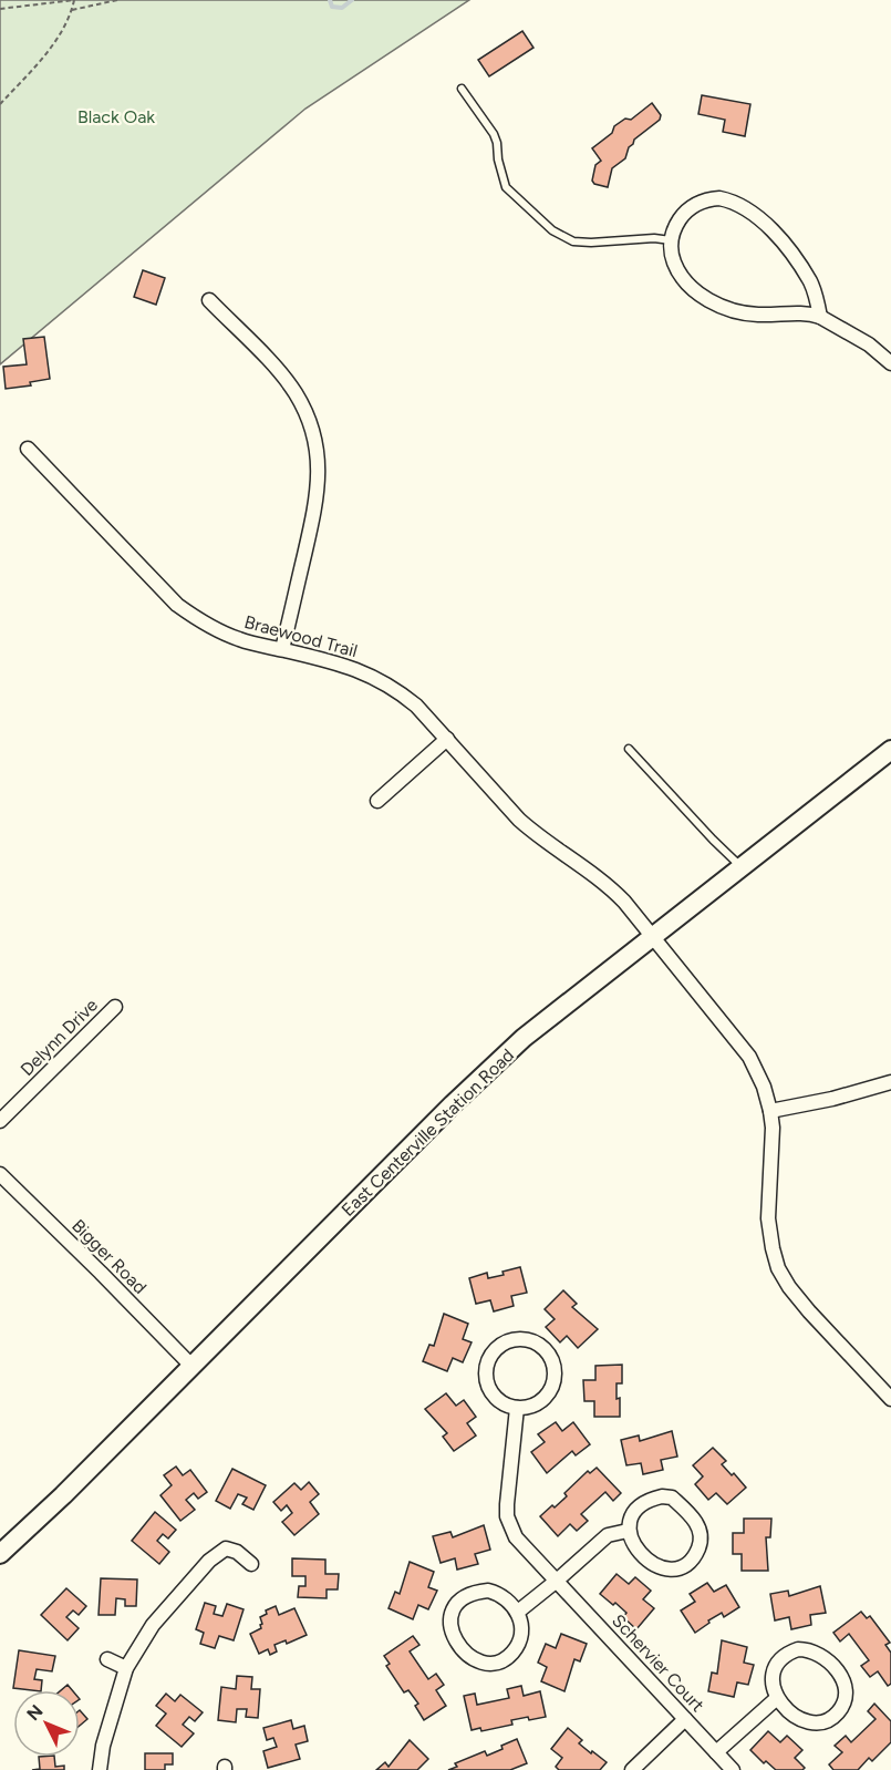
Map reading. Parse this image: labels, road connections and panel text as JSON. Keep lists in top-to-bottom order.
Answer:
{
  "streets": {
    "street": [
      "Braewood Trail",
      "Delynn Drive",
      "East Centerville Station Road",
      "Bigger Road",
      "Schervier Court"
    ]
  },
  "crossings": [
    ["Braewood Trail", "East Centerville Station Road"],
    ["East Centerville Station Road", "Bigger Road"]
  ],
  "parks": ["Black Oak"],
  "north": "top left"
}
